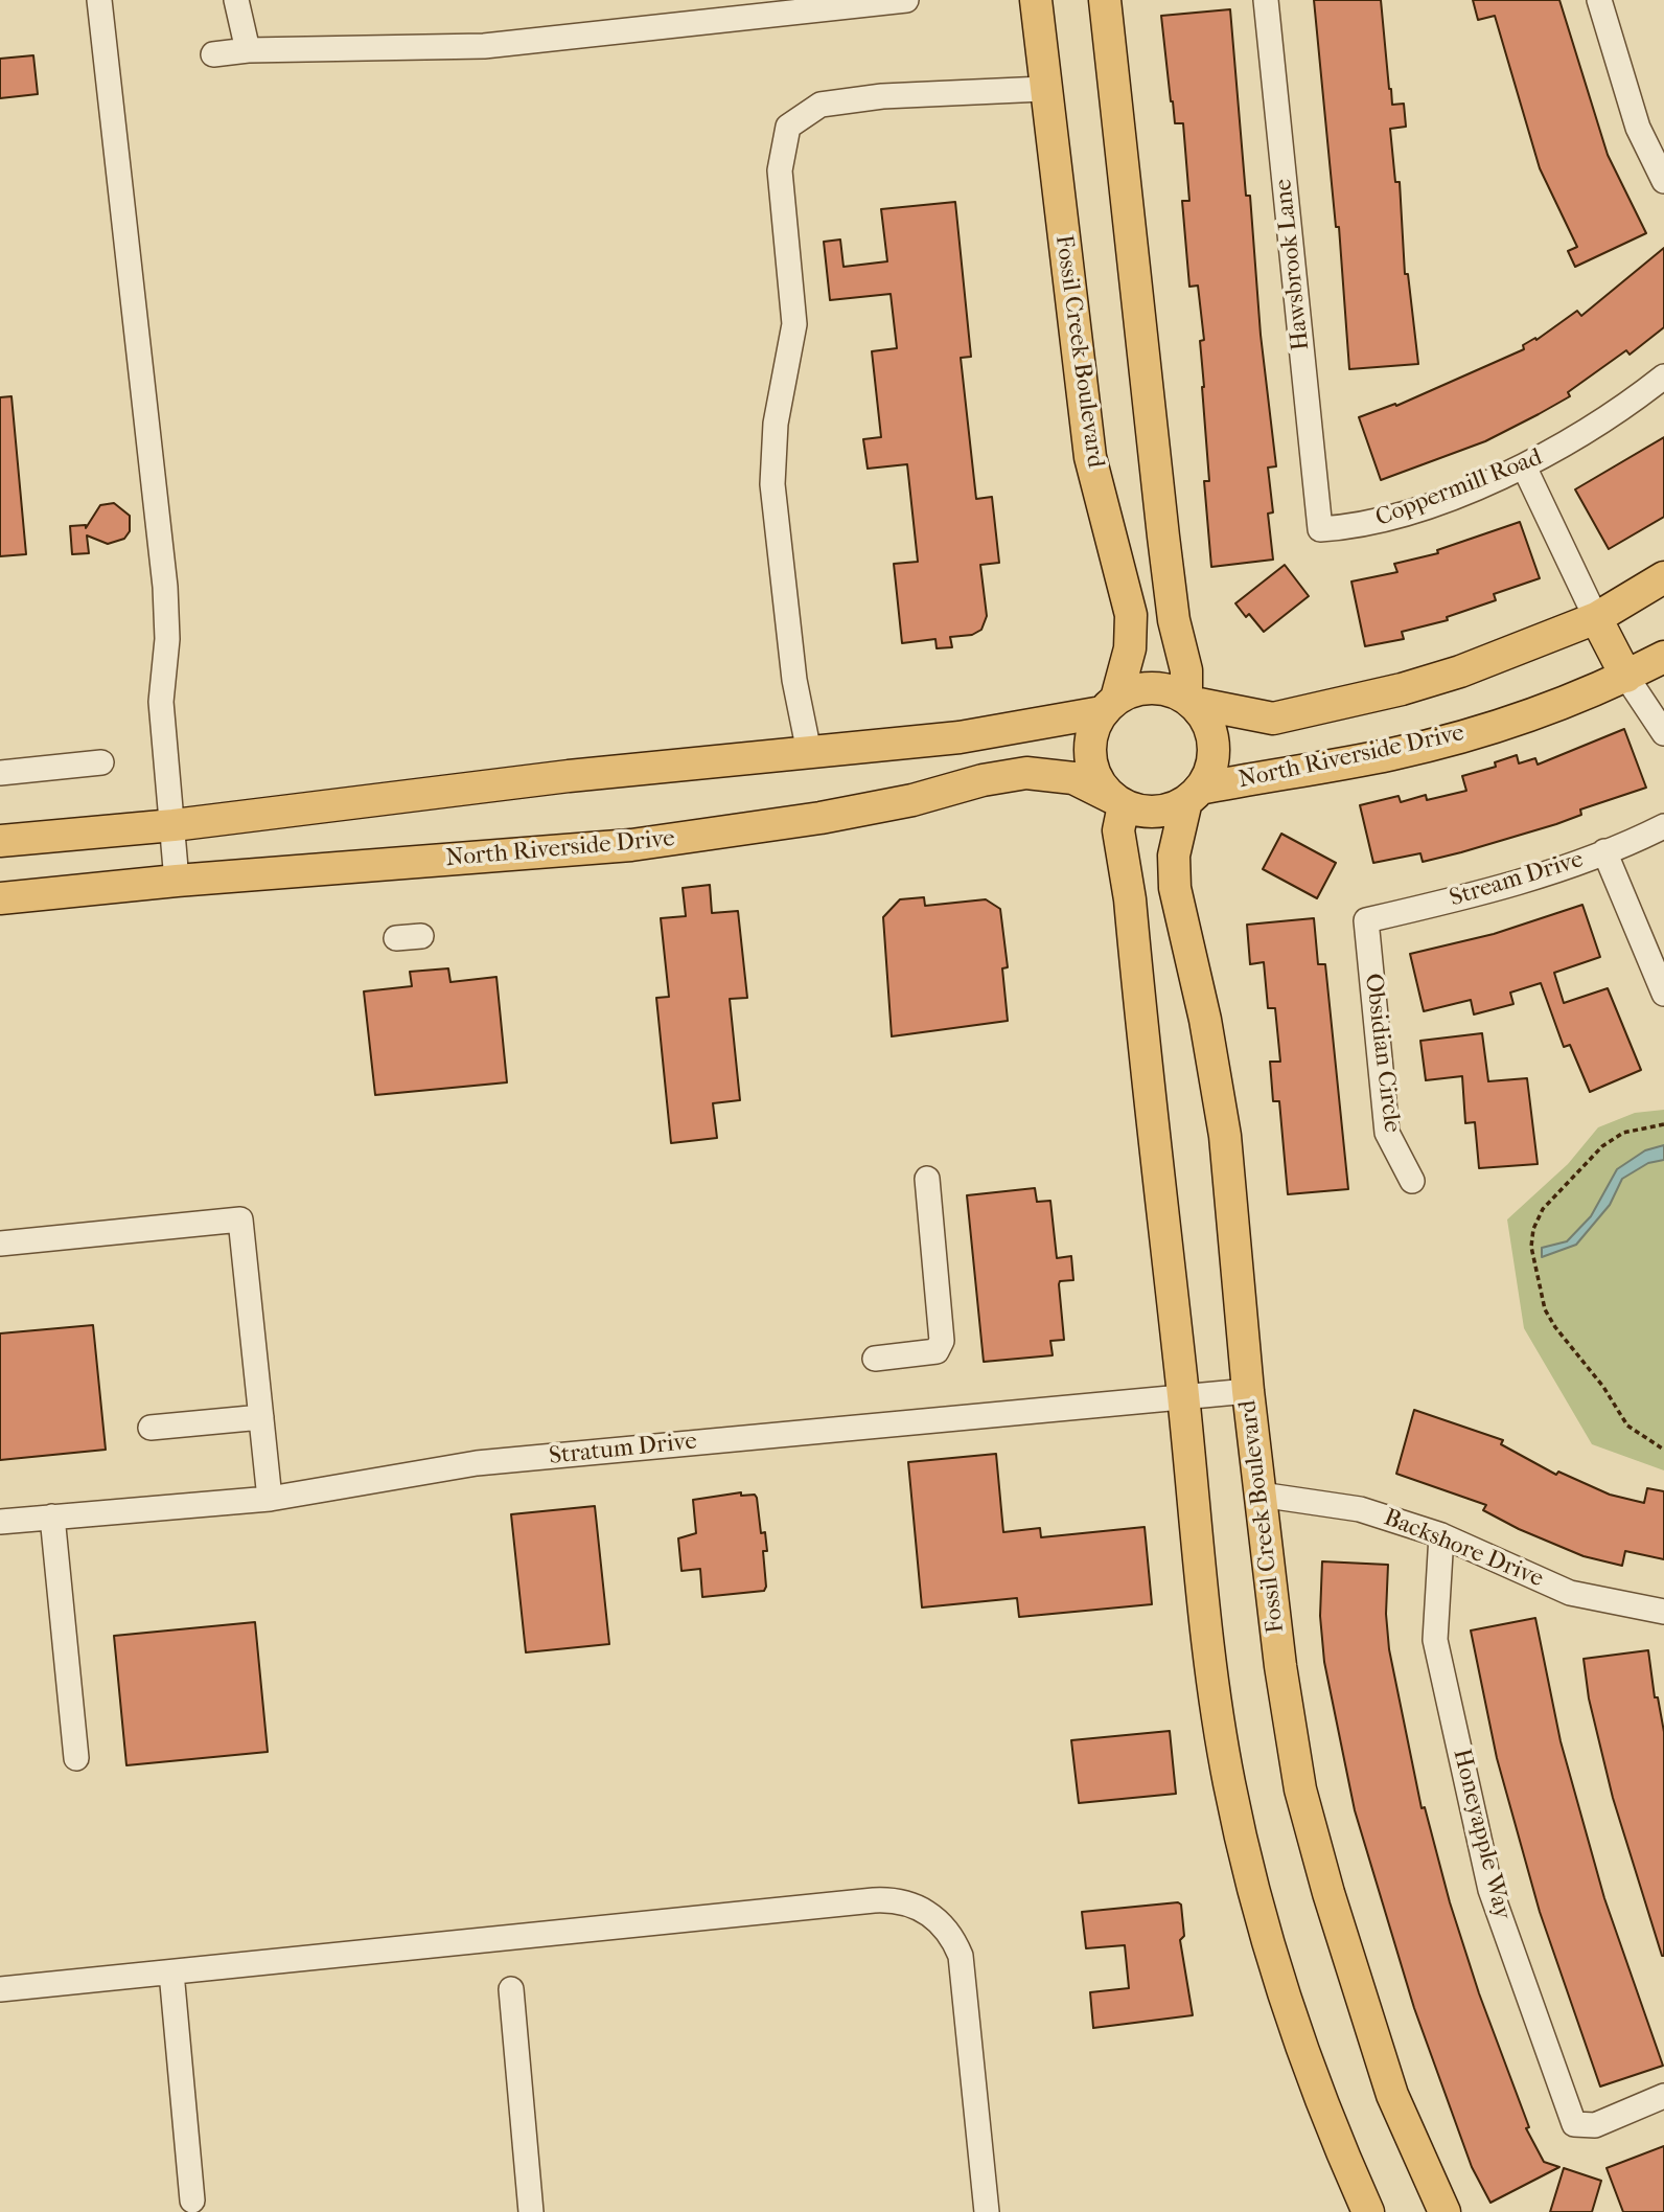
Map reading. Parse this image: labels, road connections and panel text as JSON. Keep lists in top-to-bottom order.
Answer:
{
  "streets": {
    "main road": ["Fossil Creek Boulevard", "North Riverside Drive"],
    "street": [
      "Hawsbrook Lane",
      "Coppermill Road",
      "Stream Drive",
      "Obsidian Circle",
      "Stratum Drive",
      "Backshore Drive",
      "Honeyapple Way"
    ]
  },
  "crossings": [
    ["Hawsbrook Lane", "Coppermill Road"],
    ["Fossil Creek Boulevard", "North Riverside Drive"],
    ["Fossil Creek Boulevard", "Stratum Drive"],
    ["Fossil Creek Boulevard", "Backshore Drive"],
    ["Stream Drive", "Obsidian Circle"],
    ["Backshore Drive", "Honeyapple Way"]
  ]
}
